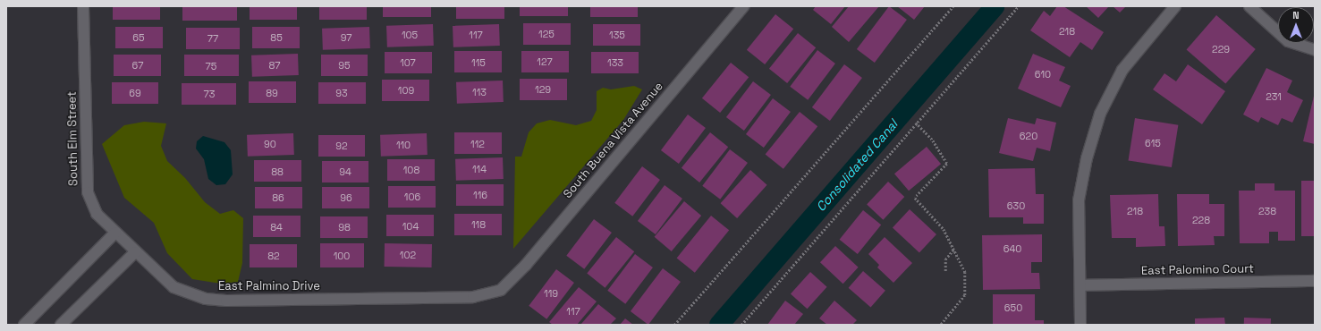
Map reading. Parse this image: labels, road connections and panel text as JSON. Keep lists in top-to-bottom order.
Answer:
{
  "streets": {
    "street": [
      "South Elm Street",
      "South Buena Vista Avenue",
      "East Palomino Court",
      "East Palmino Drive"
    ]
  },
  "crossings": [
    ["South Elm Street", "East Palmino Drive"],
    ["South Buena Vista Avenue", "East Palmino Drive"]
  ],
  "water": ["Consolidated Canal"],
  "house_numbers": [
    "218",
    "125",
    "105",
    "117",
    "135",
    "65",
    "85",
    "97",
    "77",
    "229",
    "127",
    "107",
    "115",
    "133",
    "67",
    "87",
    "95",
    "75",
    "610",
    "129",
    "109",
    "113",
    "69",
    "89",
    "93",
    "73",
    "231",
    "620",
    "615",
    "90",
    "112",
    "110",
    "92",
    "114",
    "108",
    "88",
    "94",
    "116",
    "106",
    "86",
    "96",
    "630",
    "218",
    "238",
    "228",
    "118",
    "104",
    "84",
    "98",
    "640",
    "102",
    "82",
    "100",
    "119",
    "650",
    "117"
  ],
  "north": "top"
}
